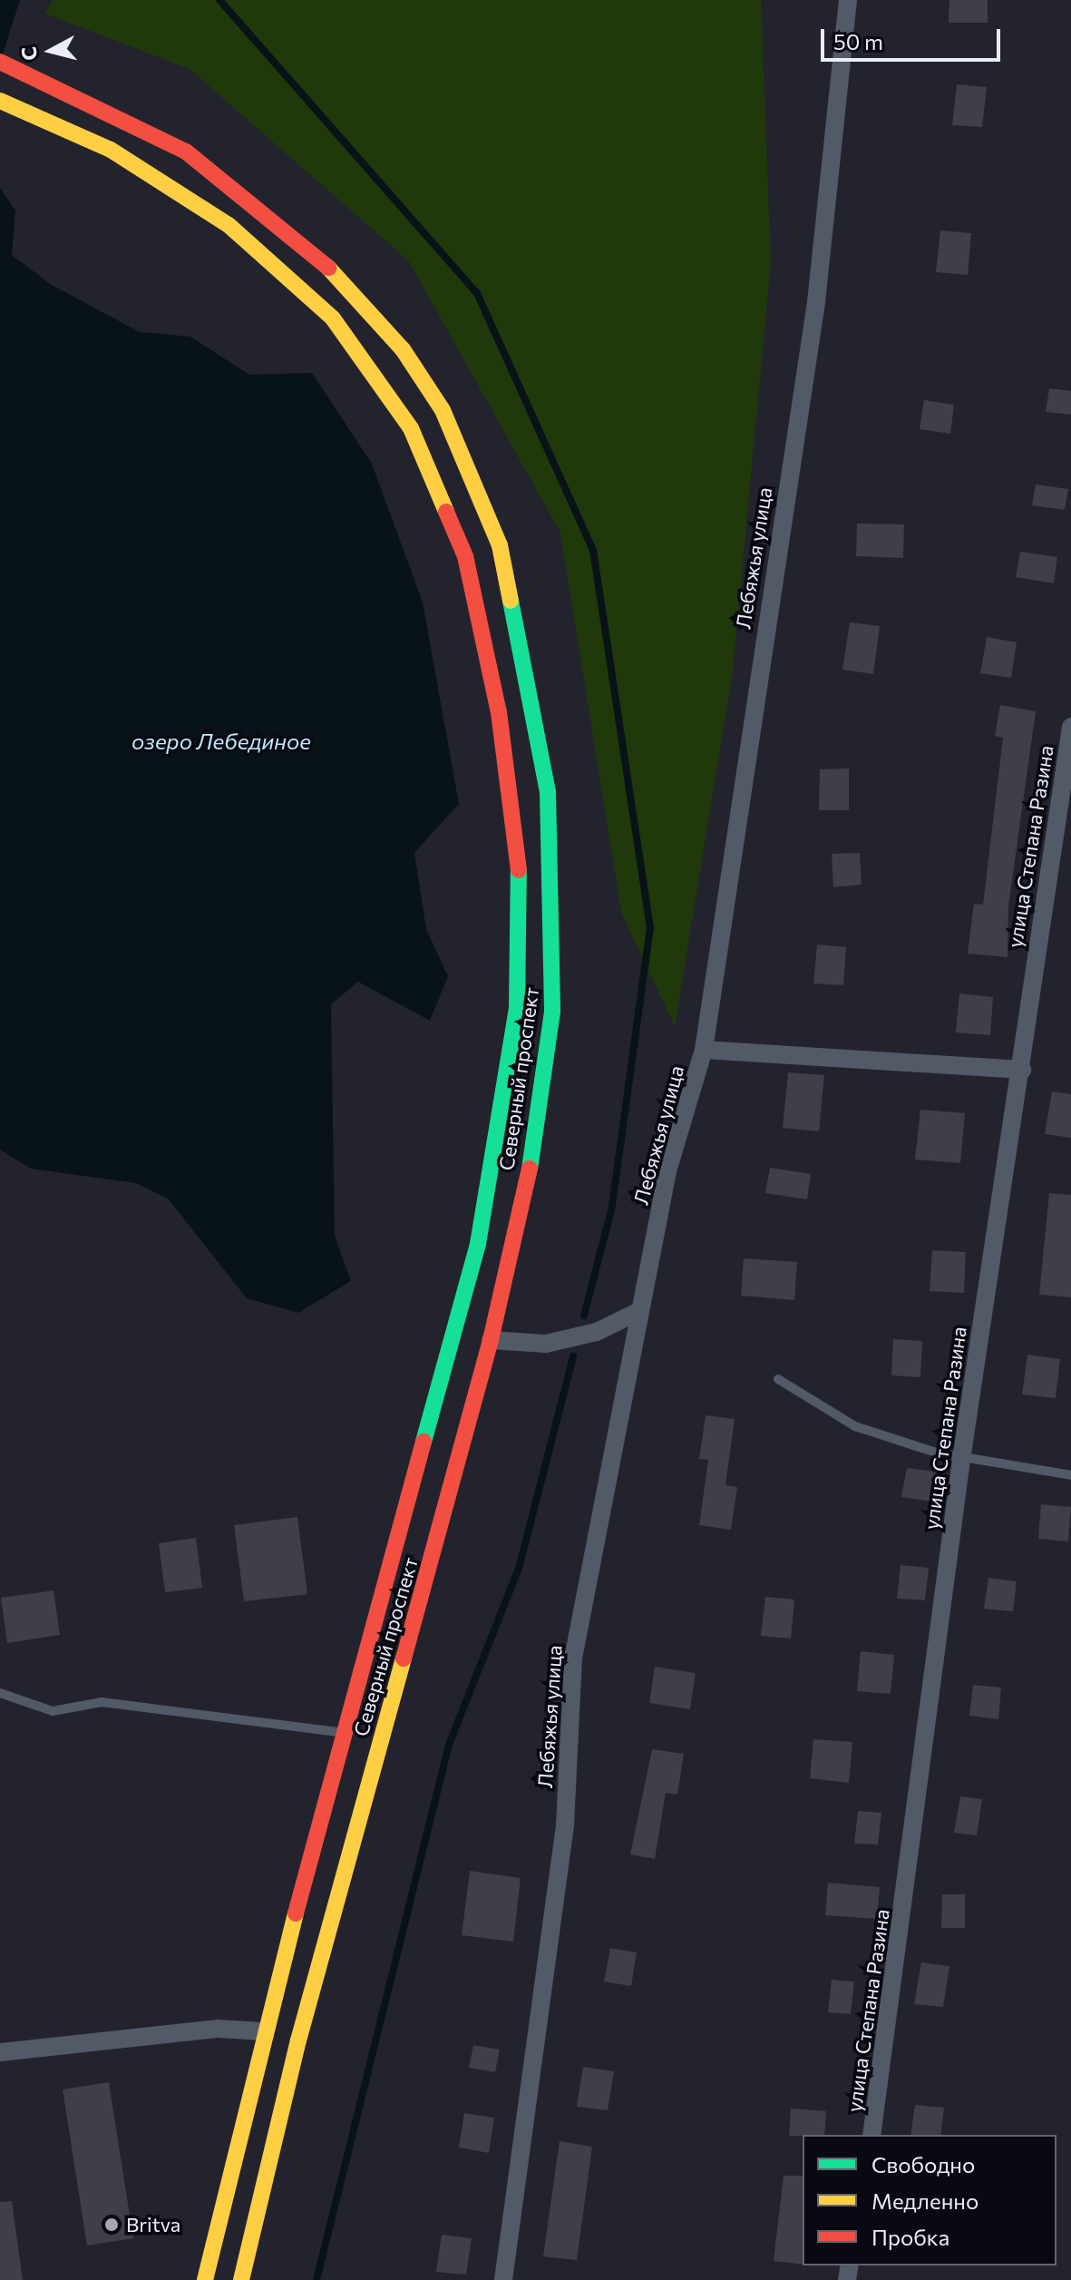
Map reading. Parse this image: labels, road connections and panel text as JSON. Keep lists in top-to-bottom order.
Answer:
{
  "streets": {
    "main road": ["Северный проспект"],
    "street": ["Лебяжья улица", "улица Степана Разина"]
  },
  "water": ["озеро Лебединое"],
  "places": ["Britva"],
  "legend": ["Свободно", "Медленно", "Пробка"],
  "scale_bar": "50 m",
  "north": "left"
}
